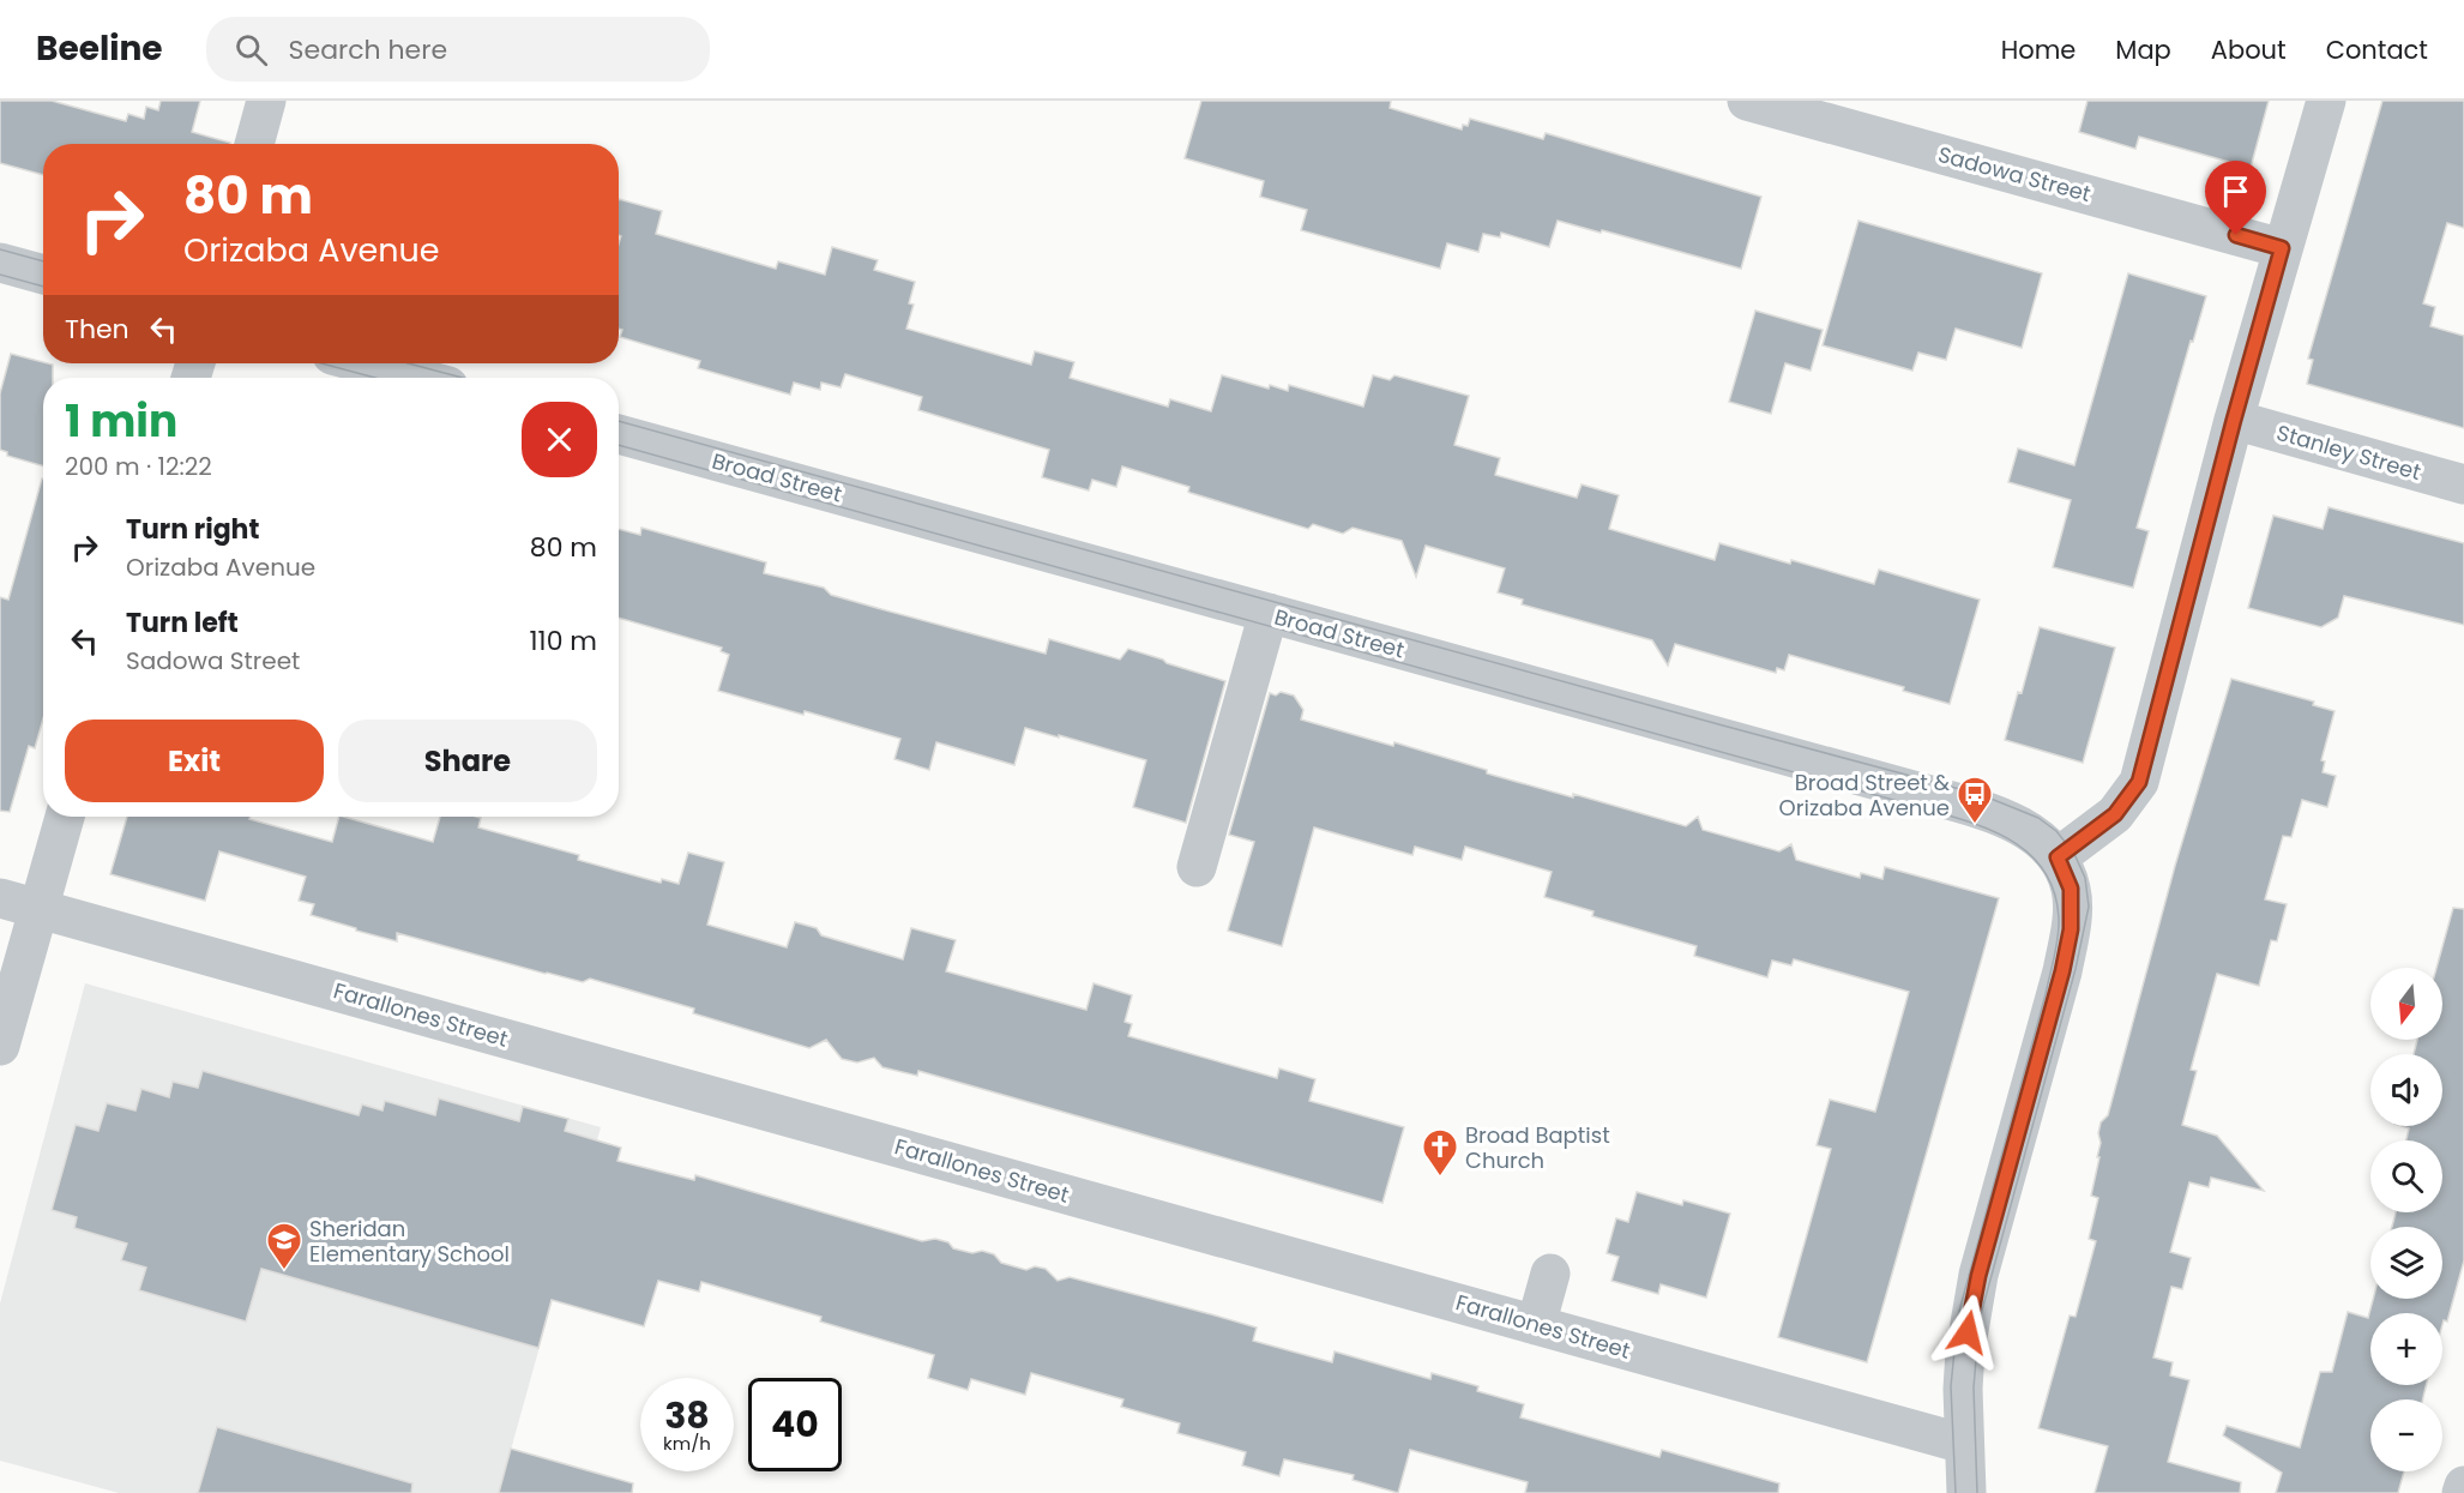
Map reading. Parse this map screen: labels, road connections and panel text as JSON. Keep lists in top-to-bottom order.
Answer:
{
  "streets": {
    "street": [
      "Sadowa Street",
      "Stanley Street",
      "Broad Street",
      "Farallones Street"
    ]
  },
  "places": {
    "bus stop": ["Broad Street & Orizaba Avenue"],
    "church": ["Broad Baptist Church"],
    "school or university": ["Sheridan Elementary School"]
  },
  "north": "bottom",
  "page": {
    "header": "Beeline",
    "search": "Search here",
    "nav": [
      "Home",
      "Map",
      "About",
      "Contact"
    ],
    "turn": ["80 m", "Orizaba Avenue"],
    "then": "Then",
    "heading": ["1 min", "200 m · 12:22"],
    "list": [
      {
        "name": "Turn right",
        "note": "Orizaba Avenue",
        "value": "80 m"
      },
      {
        "name": "Turn left",
        "note": "Sadowa Street",
        "value": "110 m"
      }
    ],
    "buttons": ["Exit", "Share"],
    "map_buttons": ["+", "−"],
    "speed": "38 km/h",
    "limit": "40"
  }
}
